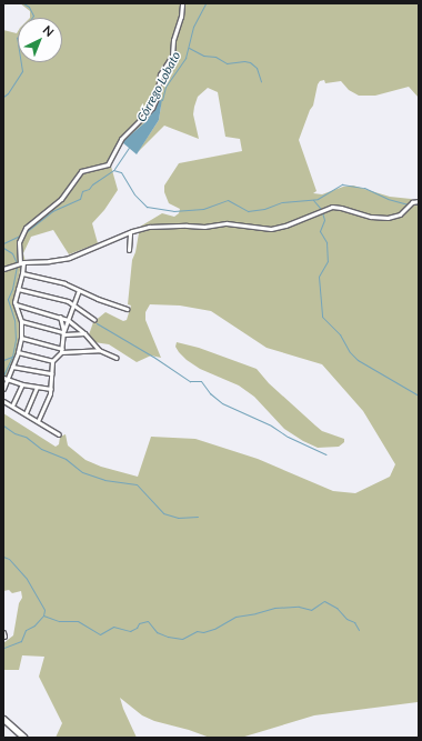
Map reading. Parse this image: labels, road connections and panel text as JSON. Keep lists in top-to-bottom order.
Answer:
{
  "water": ["Córrego Lobato"],
  "north": "top right"
}
